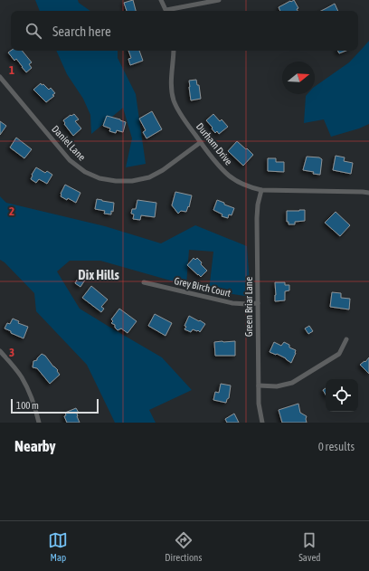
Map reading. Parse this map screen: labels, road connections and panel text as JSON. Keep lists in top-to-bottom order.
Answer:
{
  "streets": {
    "street": [
      "Daniel Lane",
      "Durham Drive",
      "Grey Birch Court",
      "Green Briar Lane"
    ]
  },
  "crossings": [
    ["Daniel Lane", "Durham Drive"],
    ["Durham Drive", "Green Briar Lane"],
    ["Grey Birch Court", "Green Briar Lane"]
  ],
  "districts": ["Dix Hills"],
  "scale_bar": "100 m",
  "north": "right",
  "page": {
    "search": "Search here",
    "scale": "100 m",
    "heading": ["Nearby", "0 results"],
    "nav": ["Map", "Directions", "Saved"]
  },
  "grid": {
    "rows": ["1", "2", "3"]
  }
}
